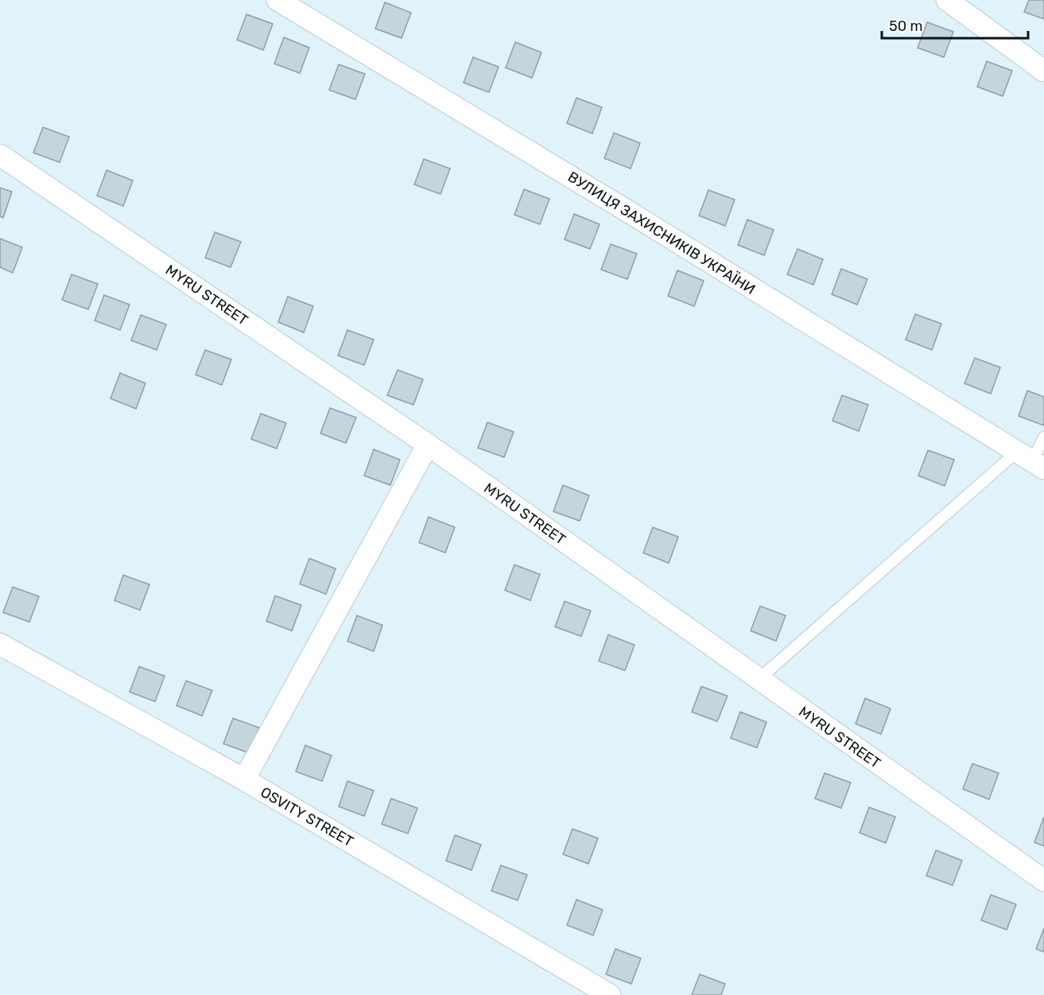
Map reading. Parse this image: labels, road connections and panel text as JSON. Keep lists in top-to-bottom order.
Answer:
{
  "streets": {
    "street": ["ВУЛИЦЯ ЗАХИСНИКІВ УКРАЇНИ", "MYRU STREET", "OSVITY STREET"]
  },
  "scale_bar": "50 m"
}
